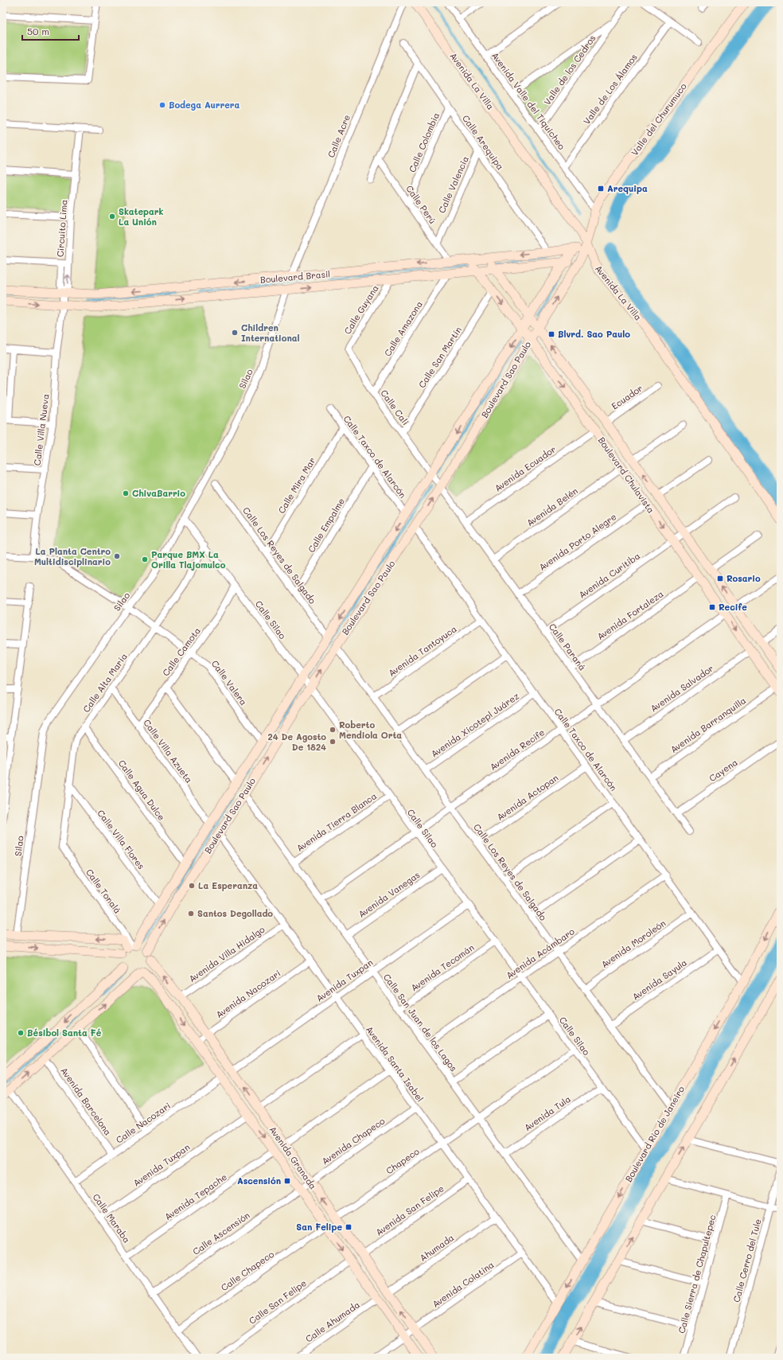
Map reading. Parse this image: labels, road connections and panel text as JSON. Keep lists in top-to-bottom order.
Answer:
{
  "streets": {
    "main road": [
      "Avenida La Villa",
      "Valle del Churumuco",
      "Boulevard Brasil",
      "Boulevard Sao Paulo",
      "Boulevard Chulavista",
      "Boulevard Río de Janeiro",
      "Avenida Granada"
    ],
    "street": [
      "Valle de los Cedros",
      "Valle de Los Álamos",
      "Avenida Valle del Tiquicheo",
      "Calle Acre",
      "Calle Colombia",
      "Calle Arequipa",
      "Calle Valencia",
      "Calle Perú",
      "Circuito Lima",
      "Calle Guyana",
      "Calle Amazona",
      "Calle San Martín",
      "Silao",
      "Ecuador",
      "Calle Cali",
      "Calle Villa Nueva",
      "Calle Taxco de Alarcón",
      "Avenida Ecuador",
      "Calle Mira Mar",
      "Avenida Belén",
      "Calle Empalme",
      "Avenida Porto Alegre",
      "Calle Los Reyes de Salgado",
      "Avenida Curitiba",
      "Avenida Fortaleza",
      "Calle Silao",
      "Calle Paraná",
      "Avenida Tantoyuca",
      "Calle Camota",
      "Calle Alta María",
      "Calle Valera",
      "Avenida Salvador",
      "Avenida Xicotepl Juárez",
      "Avenida Barranquilla",
      "Avenida Recife",
      "Calle Villa Azueta",
      "Cayena",
      "Calle Agua Dulce",
      "Avenida Actopan",
      "Avenida Tierra Blanca",
      "Calle Villa Flores",
      "Calle Tonalá",
      "Avenida Vanegas",
      "Avenida Moroleón",
      "Avenida Acámbaro",
      "Avenida Villa Hidalgo",
      "Avenida Tecomán",
      "Avenida Sayula",
      "Avenida Tuxpan",
      "Avenida Nacozari",
      "Calle San Juan de los Lagos",
      "Avenida Santa Isabel",
      "Avenida Barcelona",
      "Avenida Tula",
      "Calle Nacozari",
      "Avenida Chapeco",
      "Chapeco",
      "Avenida Tepache",
      "Avenida San Felipe",
      "Calle Maraba",
      "Calle Ascensión",
      "Ahumada",
      "Calle Cerro del Tule",
      "Calle Chapeco",
      "Calle Sierra de Chapultepec",
      "Avenida Colatina",
      "Calle San Felipe",
      "Calle Ahumada"
    ]
  },
  "crossings": [
    ["Valle de los Cedros", "Avenida Valle del Tiquicheo"],
    ["Avenida La Villa", "Valle del Churumuco"],
    ["Avenida La Villa", "Boulevard Brasil"],
    ["Avenida La Villa", "Boulevard Sao Paulo"],
    ["Valle de Los Álamos", "Avenida Valle del Tiquicheo"],
    ["Avenida Valle del Tiquicheo", "Valle del Churumuco"],
    ["Valle del Churumuco", "Boulevard Brasil"],
    ["Valle del Churumuco", "Boulevard Sao Paulo"],
    ["Calle Acre", "Boulevard Brasil"],
    ["Calle Colombia", "Calle Arequipa"],
    ["Calle Colombia", "Calle Perú"],
    ["Calle Arequipa", "Calle Valencia"],
    ["Calle Arequipa", "Boulevard Brasil"],
    ["Calle Valencia", "Calle Perú"],
    ["Calle Perú", "Boulevard Brasil"],
    ["Circuito Lima", "Calle Villa Nueva"],
    ["Boulevard Brasil", "Calle Guyana"],
    ["Boulevard Brasil", "Calle Amazona"],
    ["Boulevard Brasil", "Silao"],
    ["Boulevard Brasil", "Boulevard Sao Paulo"],
    ["Boulevard Brasil", "Calle Villa Nueva"],
    ["Boulevard Brasil", "Boulevard Chulavista"],
    ["Calle Guyana", "Calle Cali"],
    ["Calle Amazona", "Calle Cali"],
    ["Calle San Martín", "Calle Cali"],
    ["Calle San Martín", "Boulevard Chulavista"],
    ["Silao", "Calle Silao"],
    ["Silao", "Calle Valera"],
    ["Boulevard Sao Paulo", "Calle Cali"],
    ["Boulevard Sao Paulo", "Calle Taxco de Alarcón"],
    ["Boulevard Sao Paulo", "Boulevard Chulavista"],
    ["Boulevard Sao Paulo", "Calle Los Reyes de Salgado"],
    ["Boulevard Sao Paulo", "Calle Silao"],
    ["Boulevard Sao Paulo", "Calle Paraná"],
    ["Boulevard Sao Paulo", "Calle Valera"],
    ["Boulevard Sao Paulo", "Calle Villa Azueta"],
    ["Boulevard Sao Paulo", "Calle Agua Dulce"],
    ["Boulevard Sao Paulo", "Calle Villa Flores"],
    ["Boulevard Sao Paulo", "Calle Tonalá"],
    ["Boulevard Sao Paulo", "Calle San Juan de los Lagos"],
    ["Boulevard Sao Paulo", "Avenida Santa Isabel"],
    ["Boulevard Sao Paulo", "Avenida Granada"],
    ["Ecuador", "Boulevard Chulavista"],
    ["Calle Cali", "Calle Paraná"],
    ["Calle Villa Nueva", "Calle Valera"],
    ["Calle Taxco de Alarcón", "Calle Mira Mar"],
    ["Calle Taxco de Alarcón", "Calle Empalme"],
    ["Calle Taxco de Alarcón", "Avenida Tantoyuca"],
    ["Calle Taxco de Alarcón", "Avenida Xicotepl Juárez"],
    ["Calle Taxco de Alarcón", "Avenida Recife"],
    ["Calle Taxco de Alarcón", "Avenida Actopan"],
    ["Calle Taxco de Alarcón", "Avenida Moroleón"],
    ["Calle Taxco de Alarcón", "Avenida Acámbaro"],
    ["Calle Taxco de Alarcón", "Avenida Sayula"],
    ["Calle Taxco de Alarcón", "Boulevard Río de Janeiro"],
    ["Avenida Ecuador", "Boulevard Chulavista"],
    ["Avenida Ecuador", "Calle Paraná"],
    ["Boulevard Chulavista", "Avenida Belén"],
    ["Boulevard Chulavista", "Avenida Porto Alegre"],
    ["Boulevard Chulavista", "Avenida Curitiba"],
    ["Boulevard Chulavista", "Avenida Fortaleza"],
    ["Boulevard Chulavista", "Avenida Salvador"],
    ["Boulevard Chulavista", "Avenida Barranquilla"],
    ["Boulevard Chulavista", "Avenida Recife"],
    ["Calle Mira Mar", "Calle Los Reyes de Salgado"],
    ["Avenida Belén", "Calle Paraná"],
    ["Calle Empalme", "Calle Los Reyes de Salgado"],
    ["Avenida Porto Alegre", "Calle Paraná"],
    ["Calle Los Reyes de Salgado", "Avenida Tantoyuca"],
    ["Calle Los Reyes de Salgado", "Avenida Xicotepl Juárez"],
    ["Calle Los Reyes de Salgado", "Avenida Recife"],
    ["Calle Los Reyes de Salgado", "Avenida Actopan"],
    ["Calle Los Reyes de Salgado", "Avenida Moroleón"],
    ["Calle Los Reyes de Salgado", "Avenida Acámbaro"],
    ["Calle Los Reyes de Salgado", "Avenida Sayula"],
    ["Calle Los Reyes de Salgado", "Boulevard Río de Janeiro"],
    ["Avenida Curitiba", "Calle Paraná"],
    ["Avenida Fortaleza", "Calle Paraná"],
    ["Calle Silao", "Calle Camota"],
    ["Calle Silao", "Calle Alta María"],
    ["Calle Silao", "Avenida Recife"],
    ["Calle Silao", "Avenida Tierra Blanca"],
    ["Calle Silao", "Avenida Vanegas"],
    ["Calle Silao", "Avenida Acámbaro"],
    ["Calle Silao", "Avenida Tecomán"],
    ["Calle Silao", "Avenida Tuxpan"],
    ["Calle Silao", "Avenida Tula"],
    ["Calle Silao", "Boulevard Río de Janeiro"],
    ["Calle Paraná", "Avenida Salvador"],
    ["Calle Paraná", "Avenida Barranquilla"],
    ["Calle Paraná", "Avenida Recife"],
    ["Calle Paraná", "Cayena"],
    ["Calle Camota", "Calle Valera"],
    ["Calle Camota", "Calle Villa Azueta"],
    ["Calle Alta María", "Calle Valera"],
    ["Calle Alta María", "Calle Villa Azueta"],
    ["Calle Alta María", "Calle Agua Dulce"],
    ["Calle Alta María", "Calle Villa Flores"],
    ["Calle Alta María", "Calle Tonalá"],
    ["Avenida Recife", "Calle San Juan de los Lagos"],
    ["Avenida Tierra Blanca", "Calle San Juan de los Lagos"],
    ["Calle Tonalá", "Avenida Granada"],
    ["Avenida Vanegas", "Calle San Juan de los Lagos"],
    ["Avenida Acámbaro", "Calle San Juan de los Lagos"],
    ["Avenida Villa Hidalgo", "Avenida Santa Isabel"],
    ["Avenida Villa Hidalgo", "Avenida Granada"],
    ["Avenida Tecomán", "Calle San Juan de los Lagos"],
    ["Avenida Tuxpan", "Calle San Juan de los Lagos"],
    ["Avenida Tuxpan", "Avenida Santa Isabel"],
    ["Avenida Tuxpan", "Avenida Granada"],
    ["Avenida Tuxpan", "Calle Maraba"],
    ["Avenida Nacozari", "Avenida Santa Isabel"],
    ["Avenida Nacozari", "Avenida Granada"],
    ["Calle San Juan de los Lagos", "Avenida Tula"],
    ["Calle San Juan de los Lagos", "Boulevard Río de Janeiro"],
    ["Calle San Juan de los Lagos", "Chapeco"],
    ["Avenida Santa Isabel", "Boulevard Río de Janeiro"],
    ["Avenida Santa Isabel", "Avenida Chapeco"],
    ["Avenida Santa Isabel", "Chapeco"],
    ["Avenida Santa Isabel", "Avenida San Felipe"],
    ["Avenida Santa Isabel", "Ahumada"],
    ["Avenida Santa Isabel", "Avenida Colatina"],
    ["Avenida Barcelona", "Calle Nacozari"],
    ["Calle Nacozari", "Avenida Granada"],
    ["Calle Nacozari", "Calle Maraba"],
    ["Avenida Chapeco", "Avenida Granada"],
    ["Avenida Chapeco", "Calle Ascensión"],
    ["Avenida Granada", "Chapeco"],
    ["Avenida Granada", "Avenida Tepache"],
    ["Avenida Granada", "Avenida San Felipe"],
    ["Avenida Granada", "Calle Ascensión"],
    ["Avenida Granada", "Ahumada"],
    ["Avenida Granada", "Calle Chapeco"],
    ["Avenida Granada", "Avenida Colatina"],
    ["Avenida Granada", "Calle San Felipe"],
    ["Avenida Granada", "Calle Ahumada"],
    ["Avenida Tepache", "Calle Maraba"],
    ["Calle Maraba", "Calle Ascensión"],
    ["Calle Maraba", "Calle Chapeco"]
  ],
  "places": {
    "other": [
      "Bodega Aurrera",
      "Skatepark La Unión",
      "Children International",
      "ChivaBarrio",
      "La Planta Centro Multidisciplinario",
      "Parque BMX La Orilla Tlajomulco",
      "Roberto Mendiola Orta",
      "24 De Agosto De 1824",
      "La Esperanza",
      "Santos Degollado",
      "Bésibol Santa Fé"
    ],
    "transit": [
      "Arequipa",
      "Blvrd. Sao Paulo",
      "Rosario",
      "Recife",
      "Ascensión",
      "San Felipe"
    ]
  },
  "scale_bar": "50 m"
}
